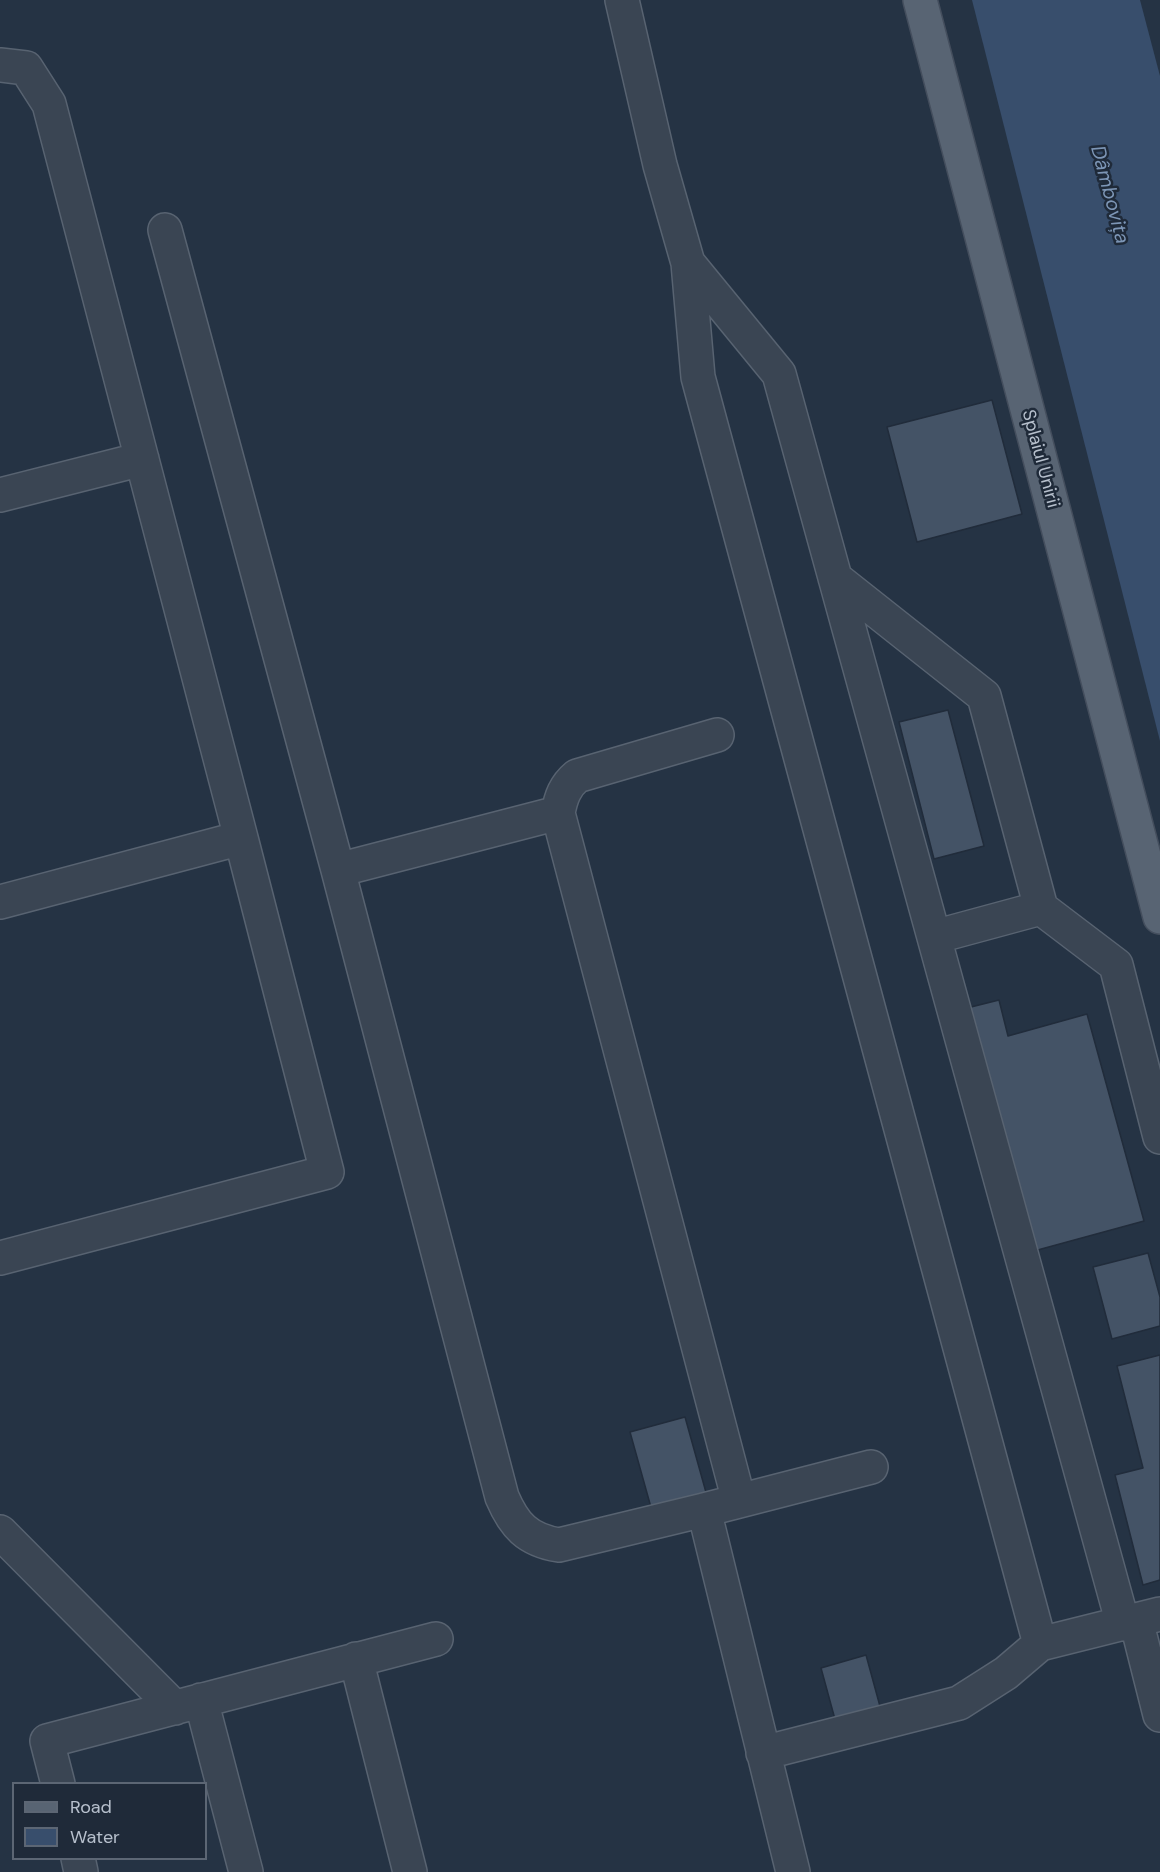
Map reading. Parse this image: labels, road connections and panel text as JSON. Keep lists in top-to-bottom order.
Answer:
{
  "streets": {
    "main road": ["Splaiul Unirii"]
  },
  "water": ["Dâmbovița"],
  "legend": ["Road", "Water"]
}
